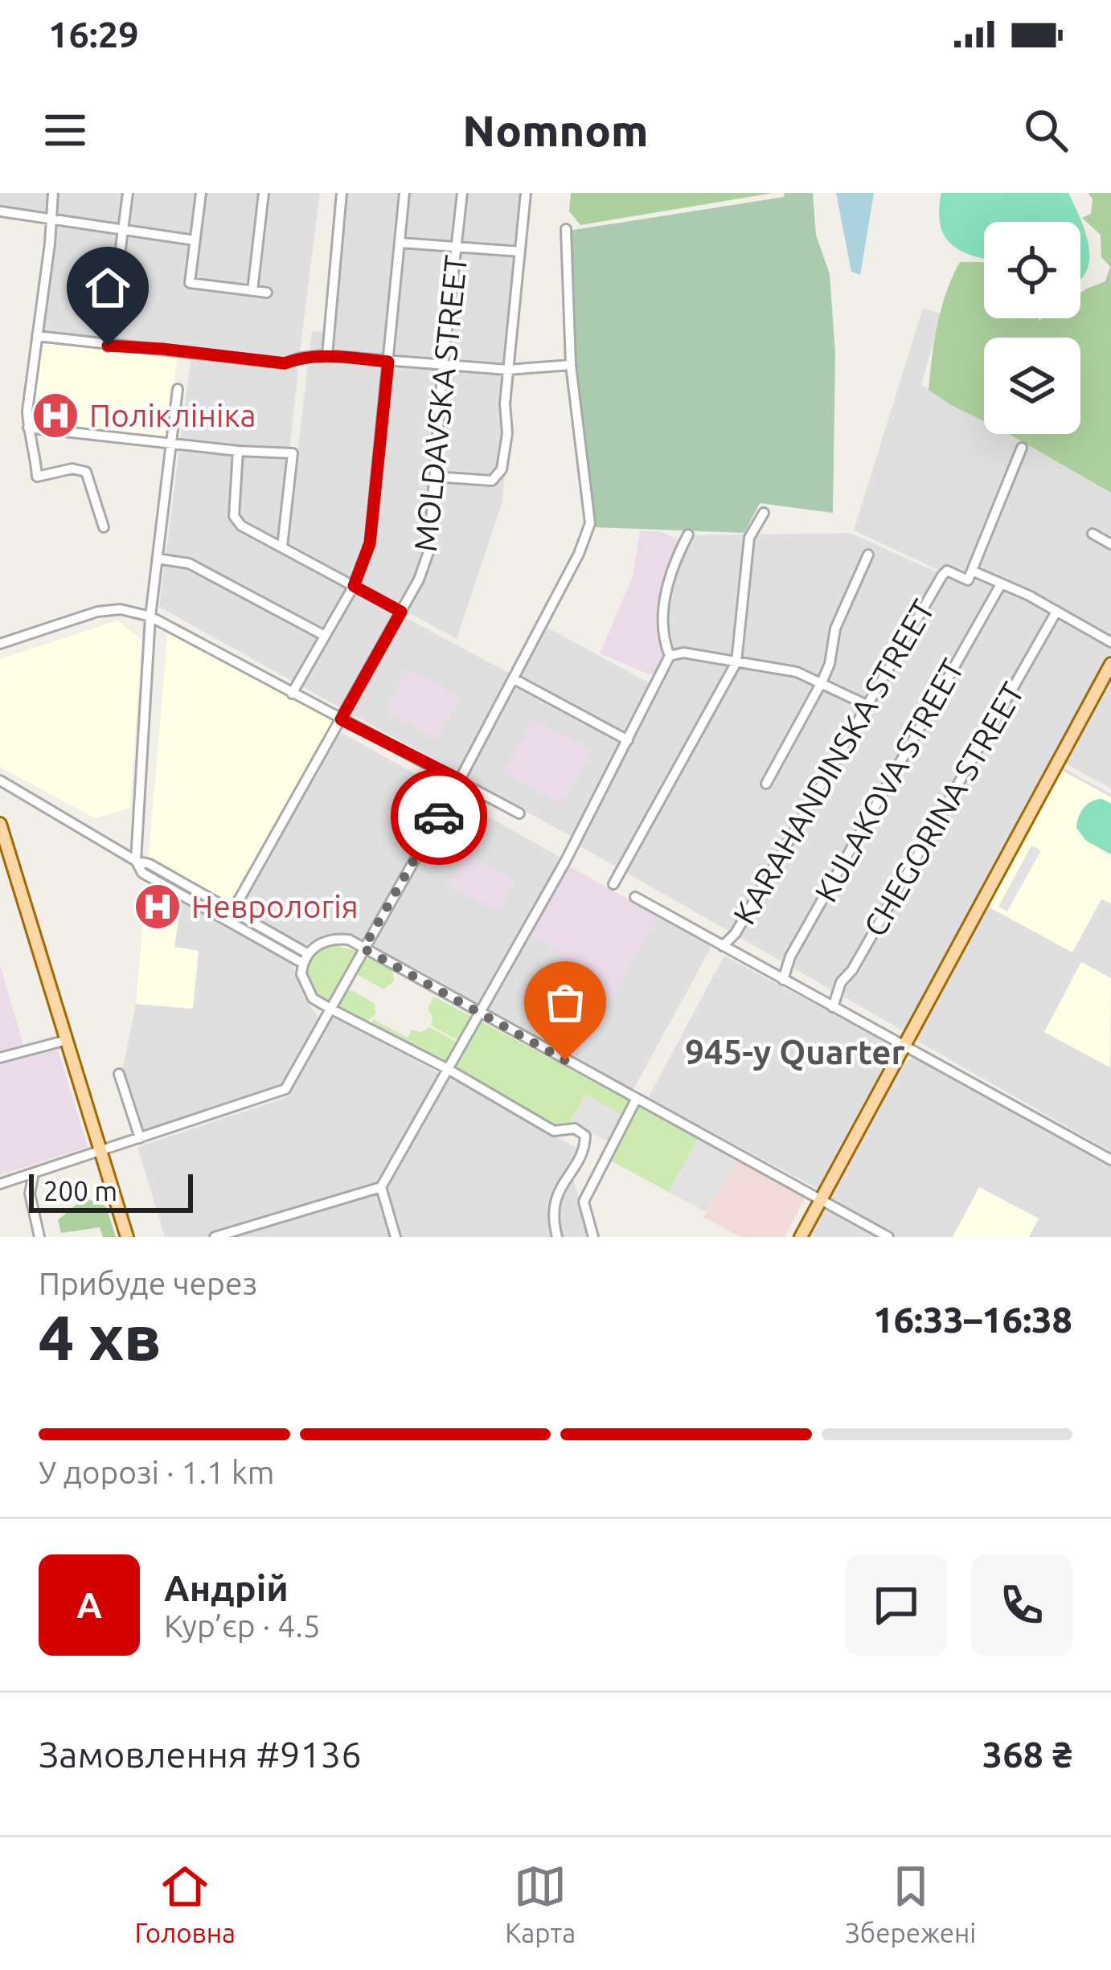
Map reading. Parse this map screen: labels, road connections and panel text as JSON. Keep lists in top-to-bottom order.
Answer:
{
  "streets": {
    "street": [
      "MOLDAVSKA STREET",
      "KARAHANDINSKA STREET",
      "KULAKOVA STREET",
      "CHEGORINA STREET"
    ]
  },
  "districts": ["945-y Quarter"],
  "places": {
    "hospital": ["Поліклініка", "Неврологія"]
  },
  "scale_bar": "200 m",
  "page": {
    "status": "16:29",
    "header": "Nomnom",
    "scale": "200 m",
    "heading": ["4 хв", "Прибуде через", "16:33–16:38"],
    "panel": [
      "Андрій",
      "Кур’єр · 4.5",
      "Замовлення #9136",
      "368 ₴"
    ],
    "bar": "У дорозі · 1.1 km",
    "round": "А",
    "tabs": ["Головна", "Карта", "Збережені"]
  }
}
